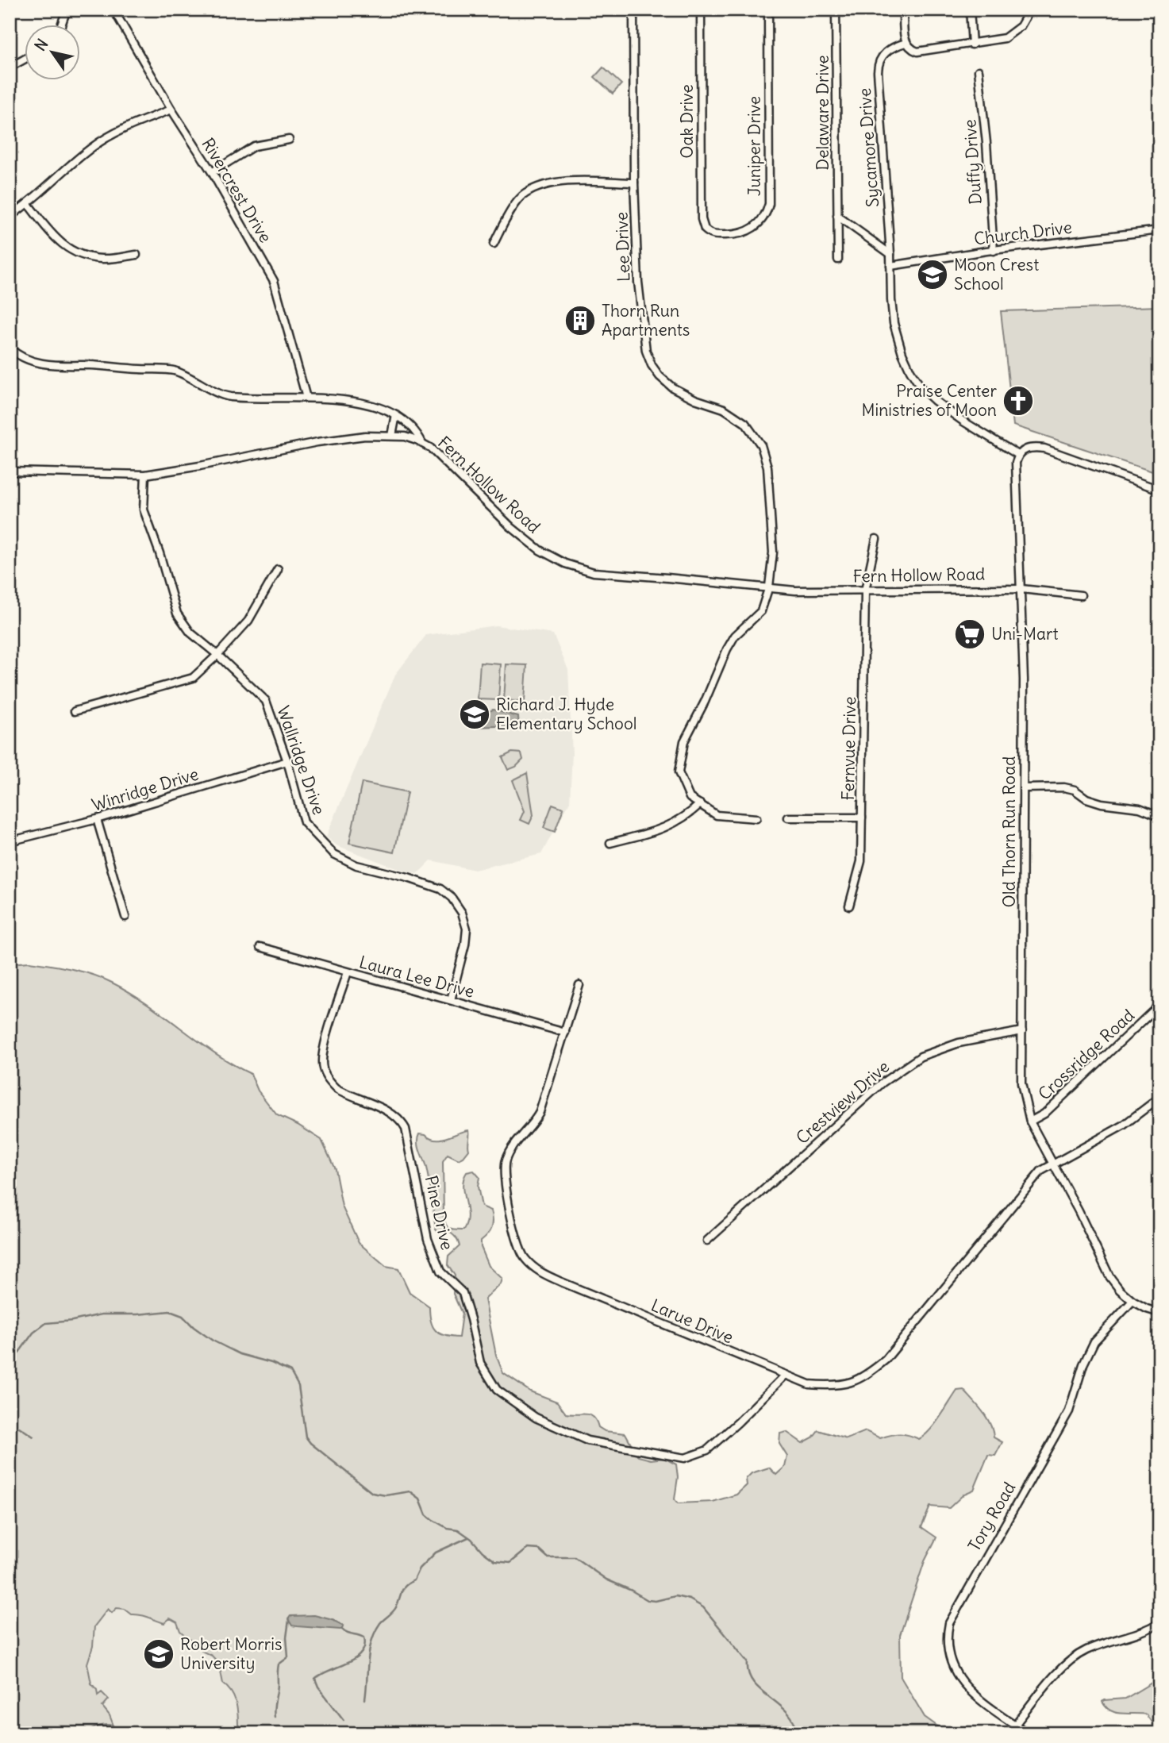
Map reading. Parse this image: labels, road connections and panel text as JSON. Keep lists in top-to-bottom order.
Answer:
{
  "streets": {
    "street": [
      "Delaware Drive",
      "Oak Drive",
      "Juniper Drive",
      "Sycamore Drive",
      "Duffy Drive",
      "Rivercrest Drive",
      "Church Drive",
      "Lee Drive",
      "Fern Hollow Road",
      "Fernvue Drive",
      "Wallridge Drive",
      "Winridge Drive",
      "Old Thorn Run Road",
      "Laura Lee Drive",
      "Crossridge Road",
      "Crestview Drive",
      "Pine Drive",
      "Larue Drive",
      "Tory Road"
    ]
  },
  "crossings": [
    ["Oak Drive", "Juniper Drive"],
    ["Sycamore Drive", "Church Drive"],
    ["Sycamore Drive", "Old Thorn Run Road"],
    ["Duffy Drive", "Church Drive"],
    ["Lee Drive", "Fern Hollow Road"],
    ["Fern Hollow Road", "Fernvue Drive"],
    ["Fern Hollow Road", "Wallridge Drive"],
    ["Fern Hollow Road", "Old Thorn Run Road"],
    ["Wallridge Drive", "Winridge Drive"],
    ["Wallridge Drive", "Laura Lee Drive"],
    ["Old Thorn Run Road", "Crossridge Road"],
    ["Old Thorn Run Road", "Crestview Drive"],
    ["Old Thorn Run Road", "Larue Drive"],
    ["Old Thorn Run Road", "Tory Road"],
    ["Laura Lee Drive", "Pine Drive"],
    ["Laura Lee Drive", "Larue Drive"],
    ["Pine Drive", "Larue Drive"]
  ],
  "places": {
    "school or university": ["Moon Crest School", "Richard J. Hyde Elementary School", "Robert Morris University"],
    "building": ["Thorn Run Apartments"],
    "church": ["Praise Center Ministries of Moon"],
    "supermarket": ["Uni-Mart"]
  },
  "north": "top left"
}
